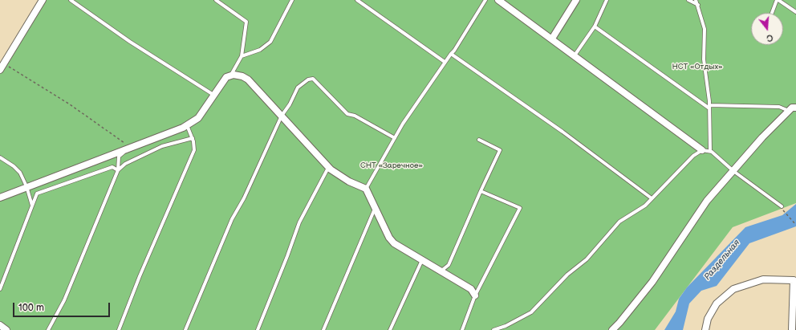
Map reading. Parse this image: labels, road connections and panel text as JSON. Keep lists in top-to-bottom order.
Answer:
{
  "water": ["Раздельная"],
  "parks": ["НСТ «Отдых»", "СНТ «Заречное»"],
  "scale_bar": "100 m",
  "north": "bottom"
}
